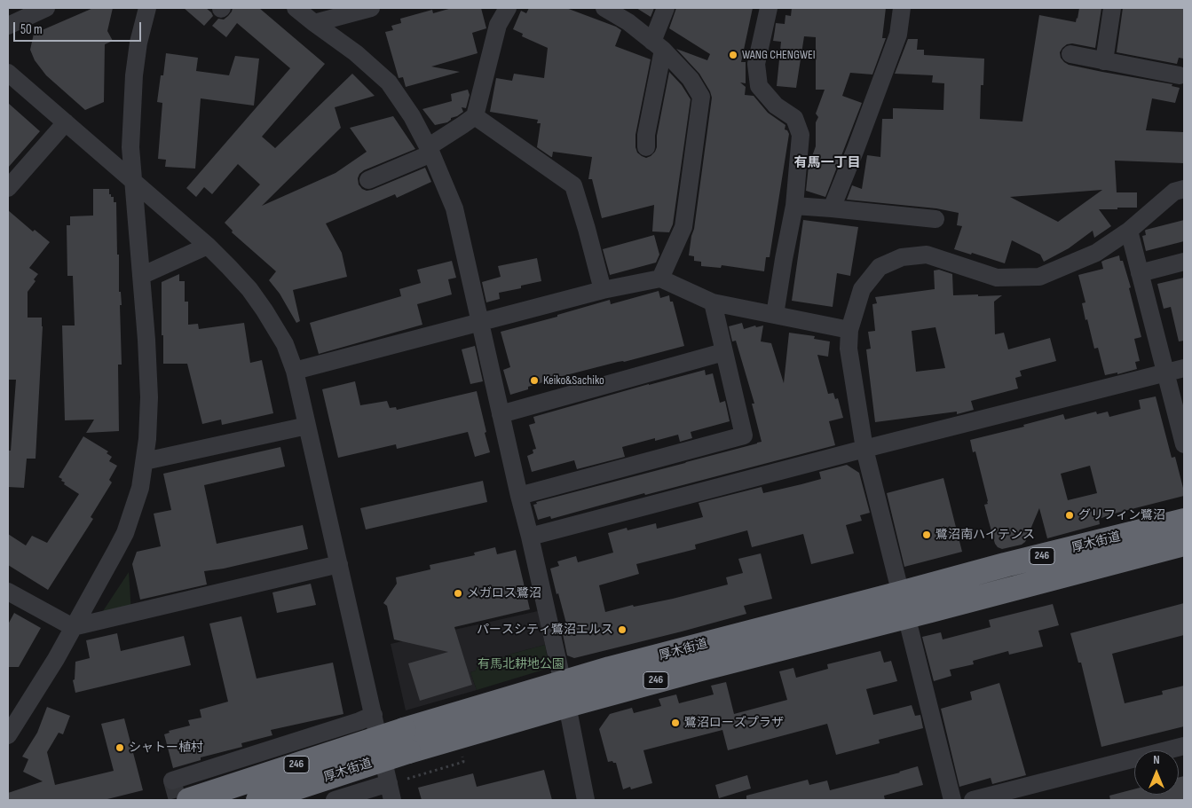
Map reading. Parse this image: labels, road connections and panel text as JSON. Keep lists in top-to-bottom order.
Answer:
{
  "streets": {
    "highway": ["厚木街道", "246"]
  },
  "districts": ["有馬一丁目"],
  "parks": ["有馬北耕地公園"],
  "places": [
    "WANG CHENGWEI",
    "Keiko&Sachiko",
    "グリフィン鷺沼",
    "鷺沼南ハイテンス",
    "メガロス鷺沼",
    "パースシティ鷺沼エルス",
    "鷺沼ローズプラザ",
    "シャトー植村"
  ],
  "scale_bar": "50 m",
  "north": "top"
}
